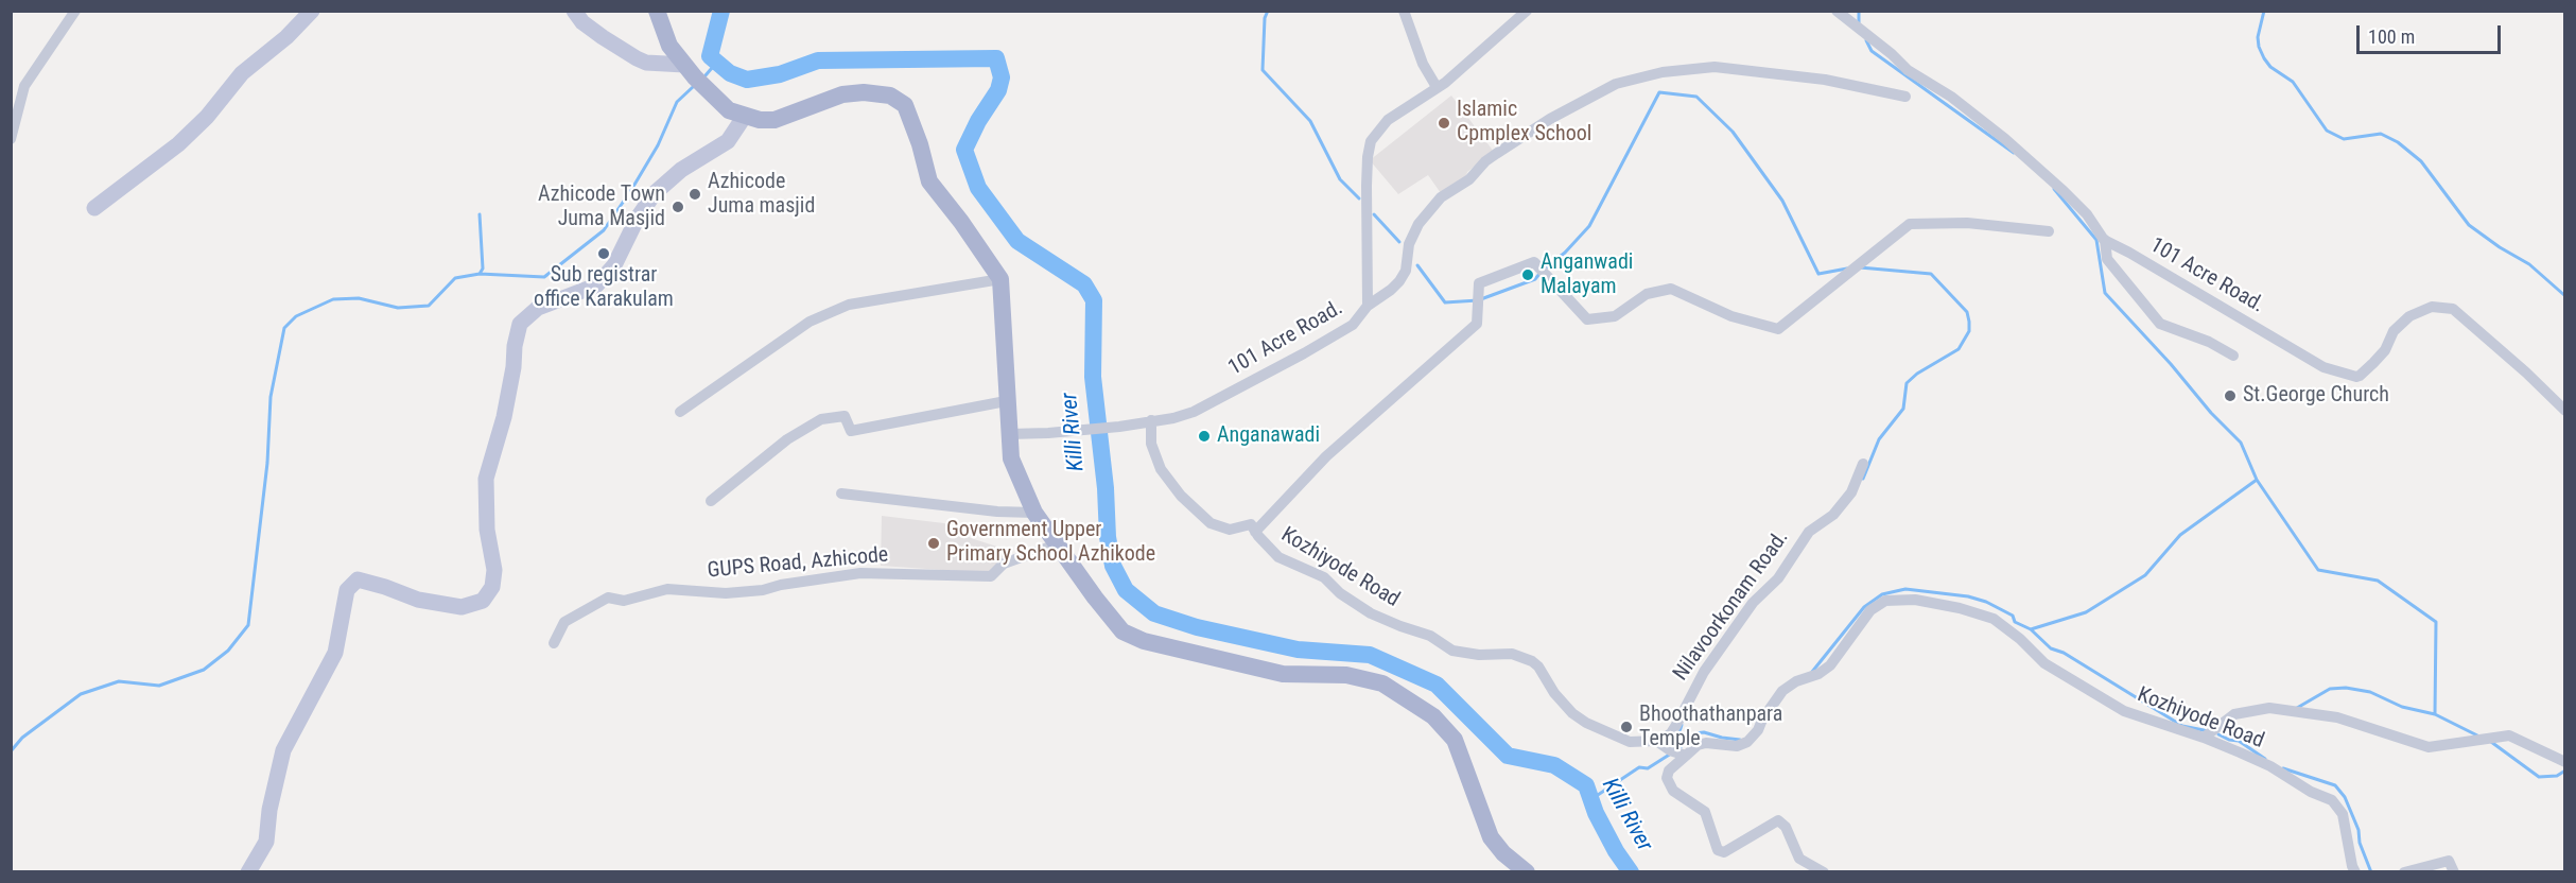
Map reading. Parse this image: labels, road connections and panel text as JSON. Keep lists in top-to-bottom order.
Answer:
{
  "streets": {
    "street": [
      "101 Acre Road.",
      "GUPS Road, Azhicode",
      "Kozhiyode Road",
      "Nilavoorkonam Road."
    ]
  },
  "crossings": [
    ["101 Acre Road.", "Kozhiyode Road"],
    ["Kozhiyode Road", "Nilavoorkonam Road."]
  ],
  "water": ["Killi River"],
  "places": [
    "Islamic Cpmplex School",
    "Azhicode Juma masjid",
    "Azhicode Town Juma Masjid",
    "Sub registrar office Karakulam",
    "Anganwadi Malayam",
    "St.George Church",
    "Anganawadi",
    "Government Upper Primary School Azhikode",
    "Bhoothathanpara Temple"
  ],
  "scale_bar": "100 m"
}
